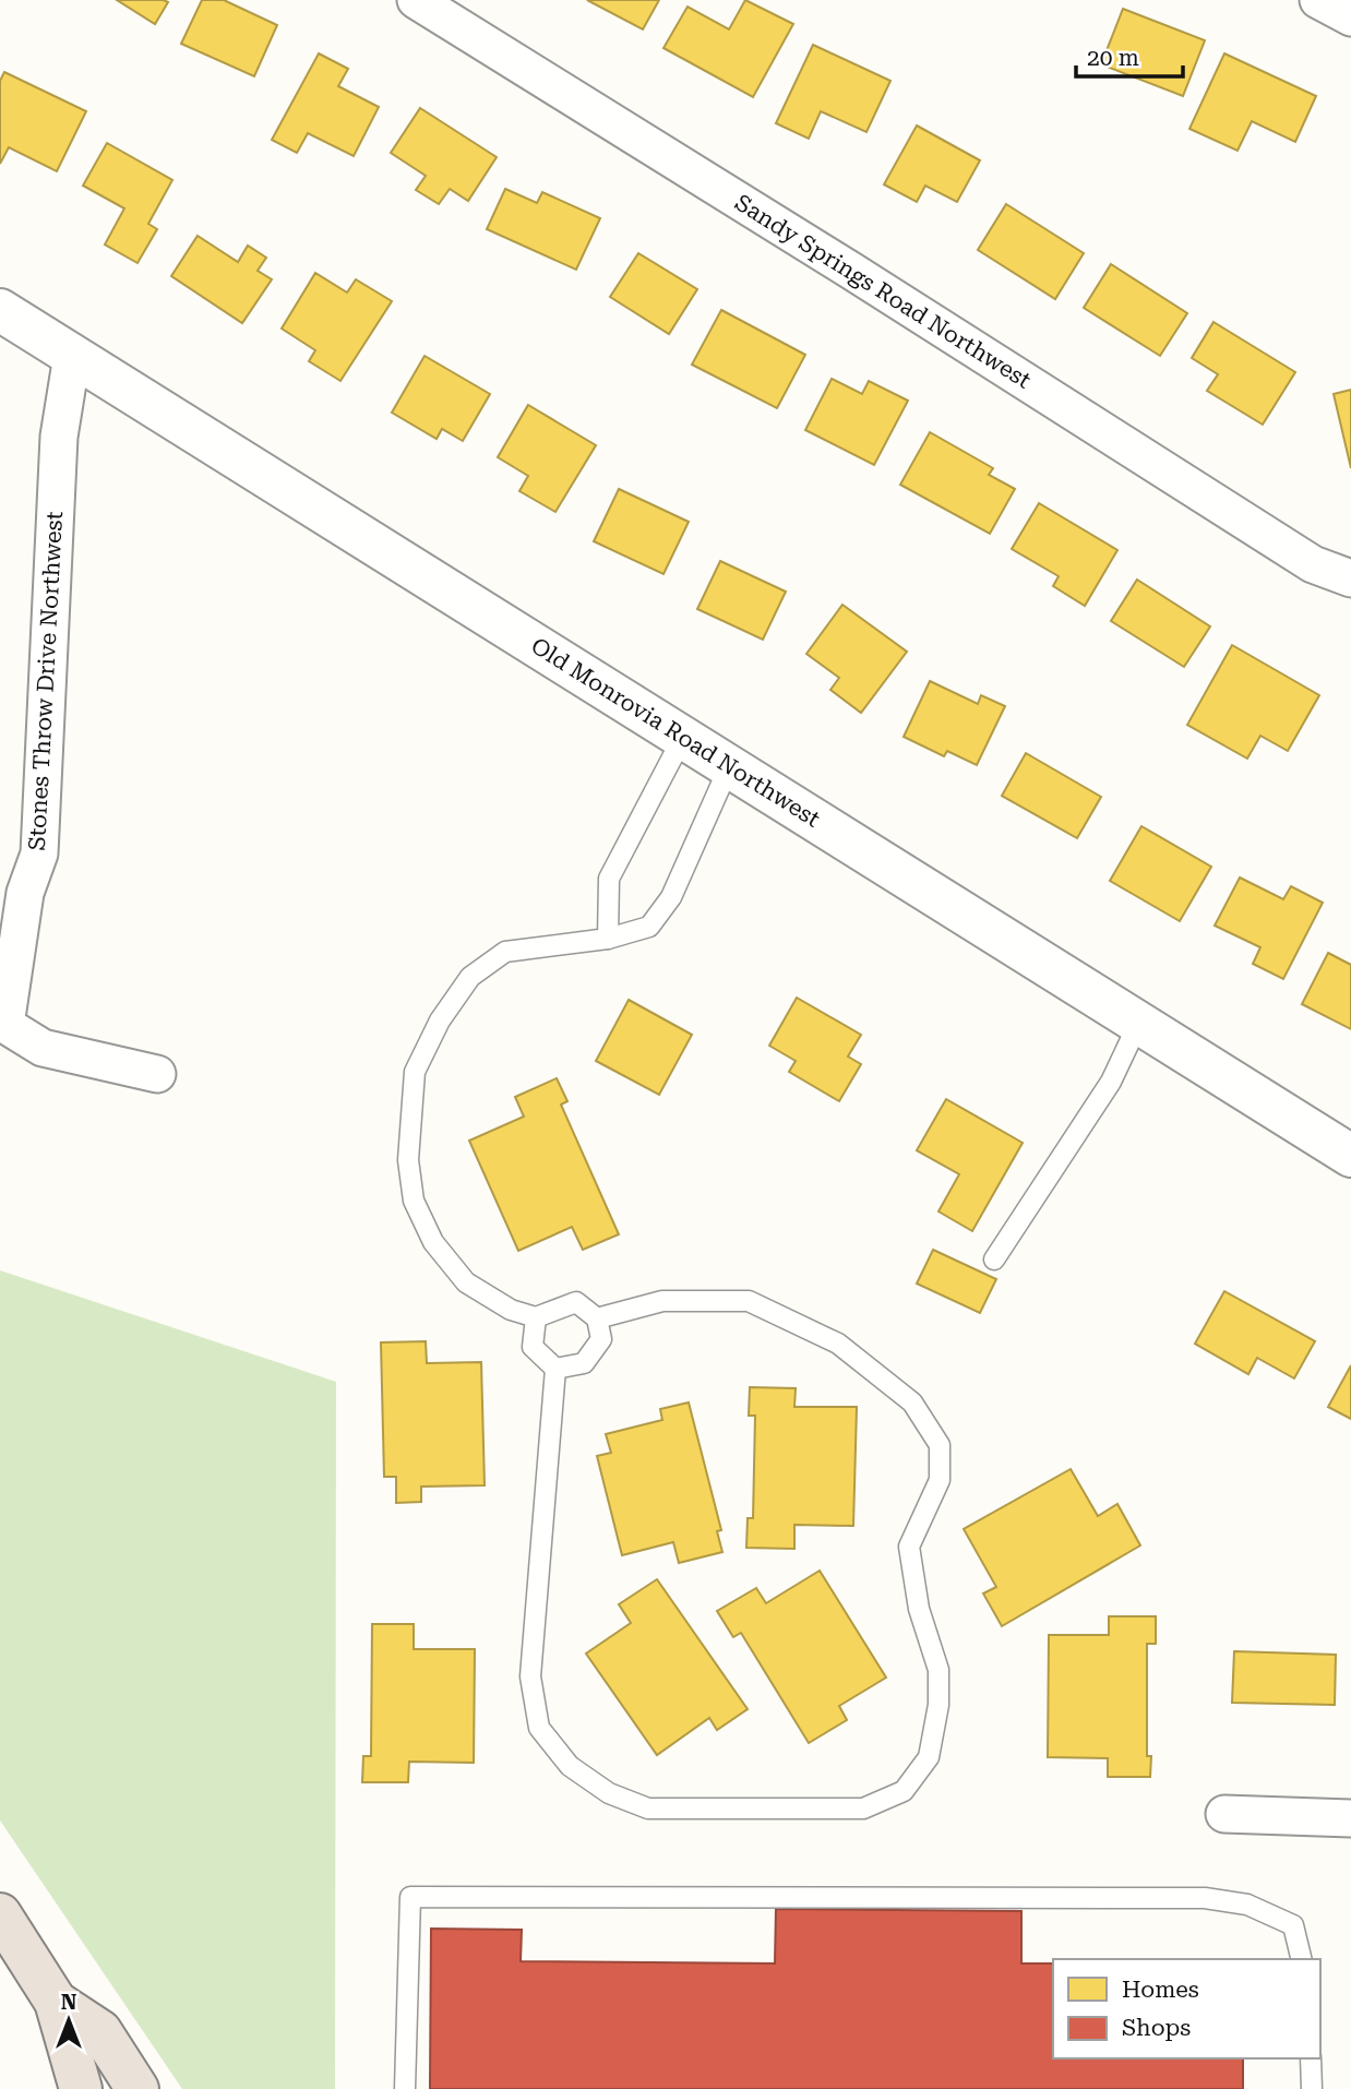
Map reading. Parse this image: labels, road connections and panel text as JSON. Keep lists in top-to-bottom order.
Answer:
{
  "streets": {
    "street": ["Sandy Springs Road Northwest", "Stones Throw Drive Northwest", "Old Monrovia Road Northwest"]
  },
  "crossings": [
    ["Stones Throw Drive Northwest", "Old Monrovia Road Northwest"]
  ],
  "legend": ["Homes", "Shops"],
  "scale_bar": "20 m",
  "north": "top"
}
